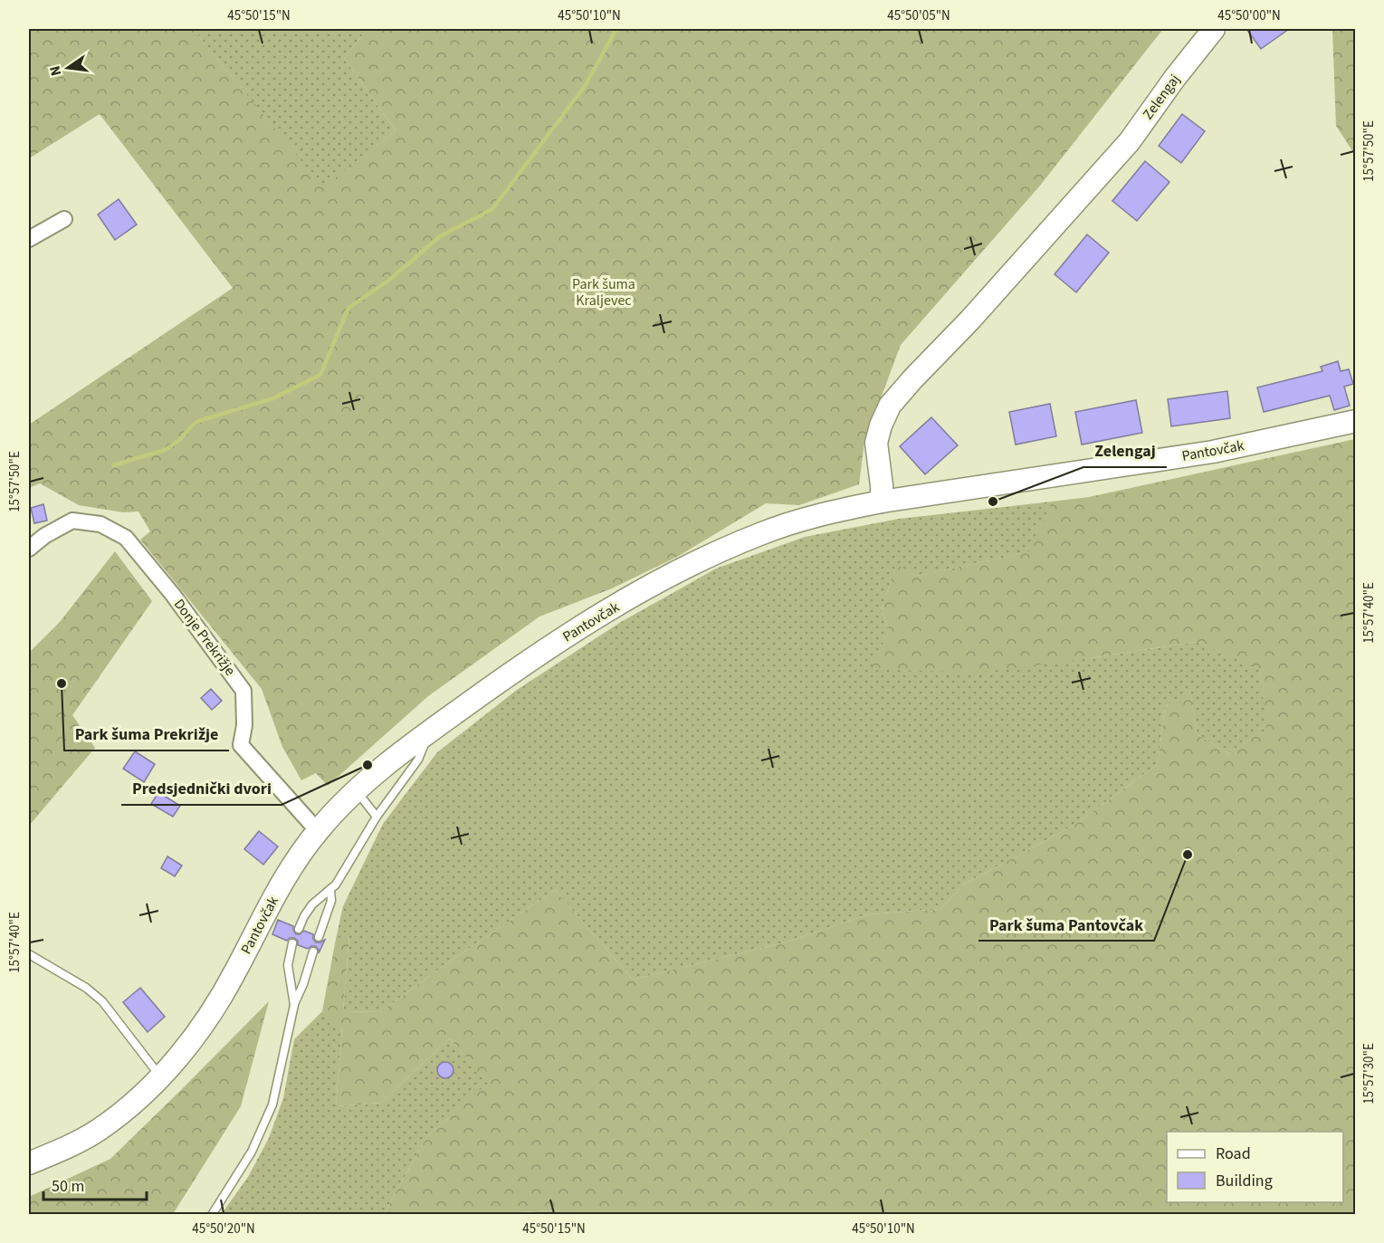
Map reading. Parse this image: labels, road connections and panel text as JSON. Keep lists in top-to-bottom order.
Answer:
{
  "streets": {
    "main road": ["Zelengaj", "Pantovčak"],
    "street": ["Donje Prekrižje"]
  },
  "crossings": [
    ["Zelengaj", "Pantovčak"],
    ["Pantovčak", "Donje Prekrižje"]
  ],
  "parks": ["Park šuma Kraljevec"],
  "places": [
    "Zelengaj",
    "Park šuma Prekrižje",
    "Predsjednički dvori",
    "Park šuma Pantovčak"
  ],
  "legend": ["Road", "Building"],
  "scale_bar": "50 m",
  "north": "left",
  "coordinates": [
    "45°50'15\"N",
    "45°50'10\"N",
    "45°50'05\"N",
    "45°50'00\"N",
    "15°57'50\"E",
    "15°57'40\"E",
    "15°57'30\"E",
    "45°50'20\"N"
  ]
}
